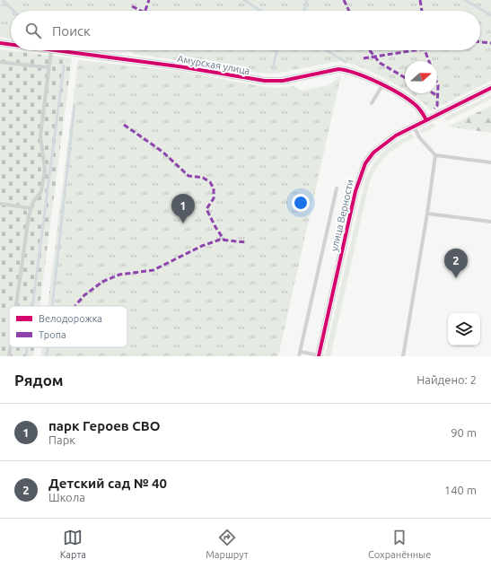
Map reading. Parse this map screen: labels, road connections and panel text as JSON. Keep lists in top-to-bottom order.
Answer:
{
  "streets": {
    "street": ["Амурская улица", "улица Верности"]
  },
  "legend": ["Велодорожка", "Тропа"],
  "north": "right",
  "page": {
    "search": "Поиск",
    "pins": ["1", "2"],
    "heading": ["Рядом", "Найдено: 2"],
    "list": [
      {
        "mark": "1",
        "name": "парк Героев СВО",
        "note": "Парк",
        "value": "90 m"
      },
      {
        "mark": "2",
        "name": "Детский сад № 40",
        "note": "Школа",
        "value": "140 m"
      }
    ],
    "nav": ["Карта", "Маршрут", "Сохранённые"]
  }
}
